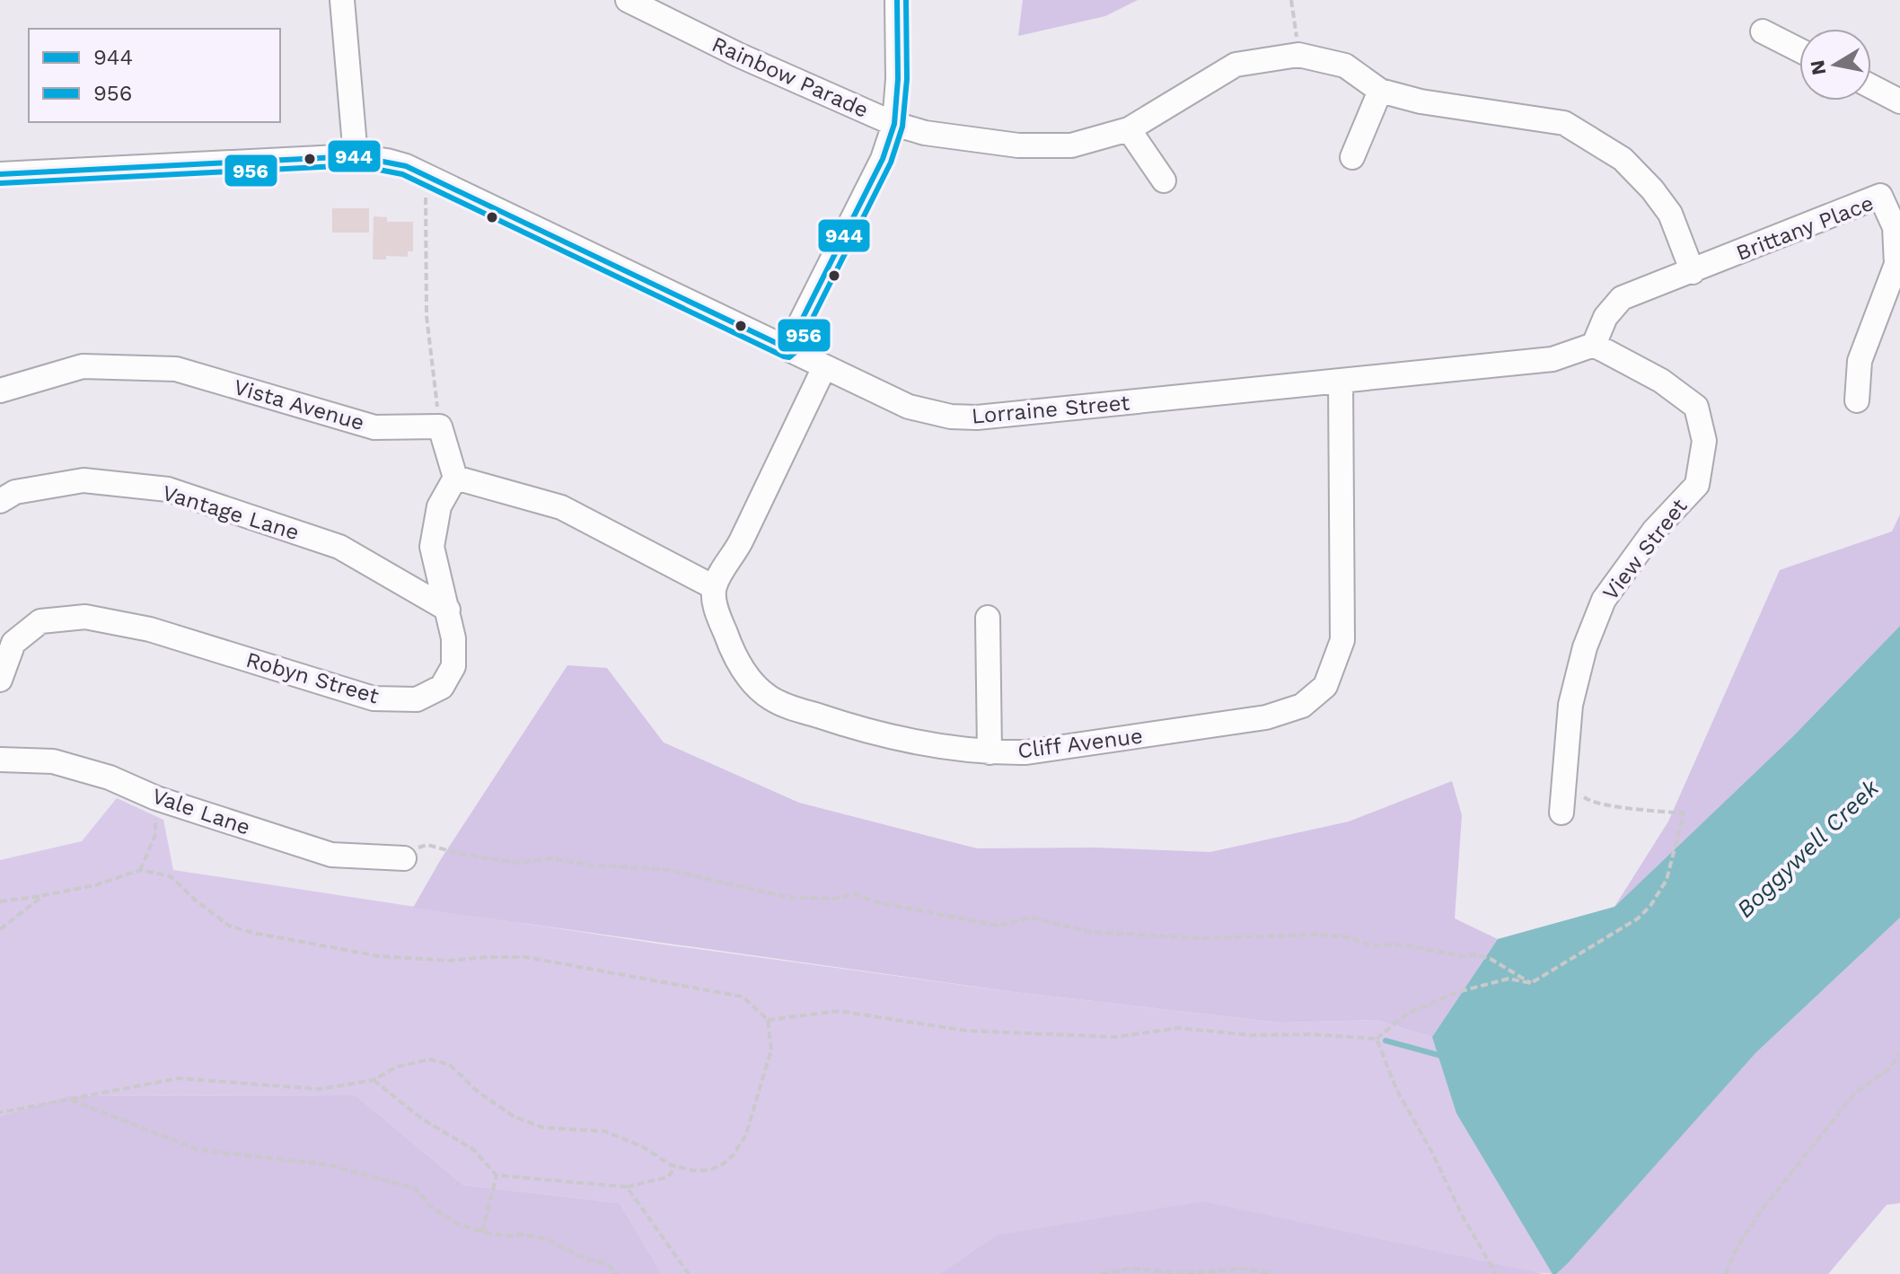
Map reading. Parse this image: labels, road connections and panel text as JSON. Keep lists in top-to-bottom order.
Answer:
{
  "streets": {
    "street": [
      "Rainbow Parade",
      "Brittany Place",
      "Vista Avenue",
      "Lorraine Street",
      "Vantage Lane",
      "View Street",
      "Robyn Street",
      "Cliff Avenue",
      "Vale Lane"
    ]
  },
  "crossings": [
    ["Rainbow Parade", "Brittany Place"],
    ["Brittany Place", "Lorraine Street"],
    ["Brittany Place", "View Street"],
    ["Lorraine Street", "View Street"],
    ["Lorraine Street", "Cliff Avenue"],
    ["Vantage Lane", "Robyn Street"]
  ],
  "water": ["Boggywell Creek"],
  "lines": ["transit line 944", "transit line 956"],
  "legend": ["944", "956"],
  "north": "left"
}
